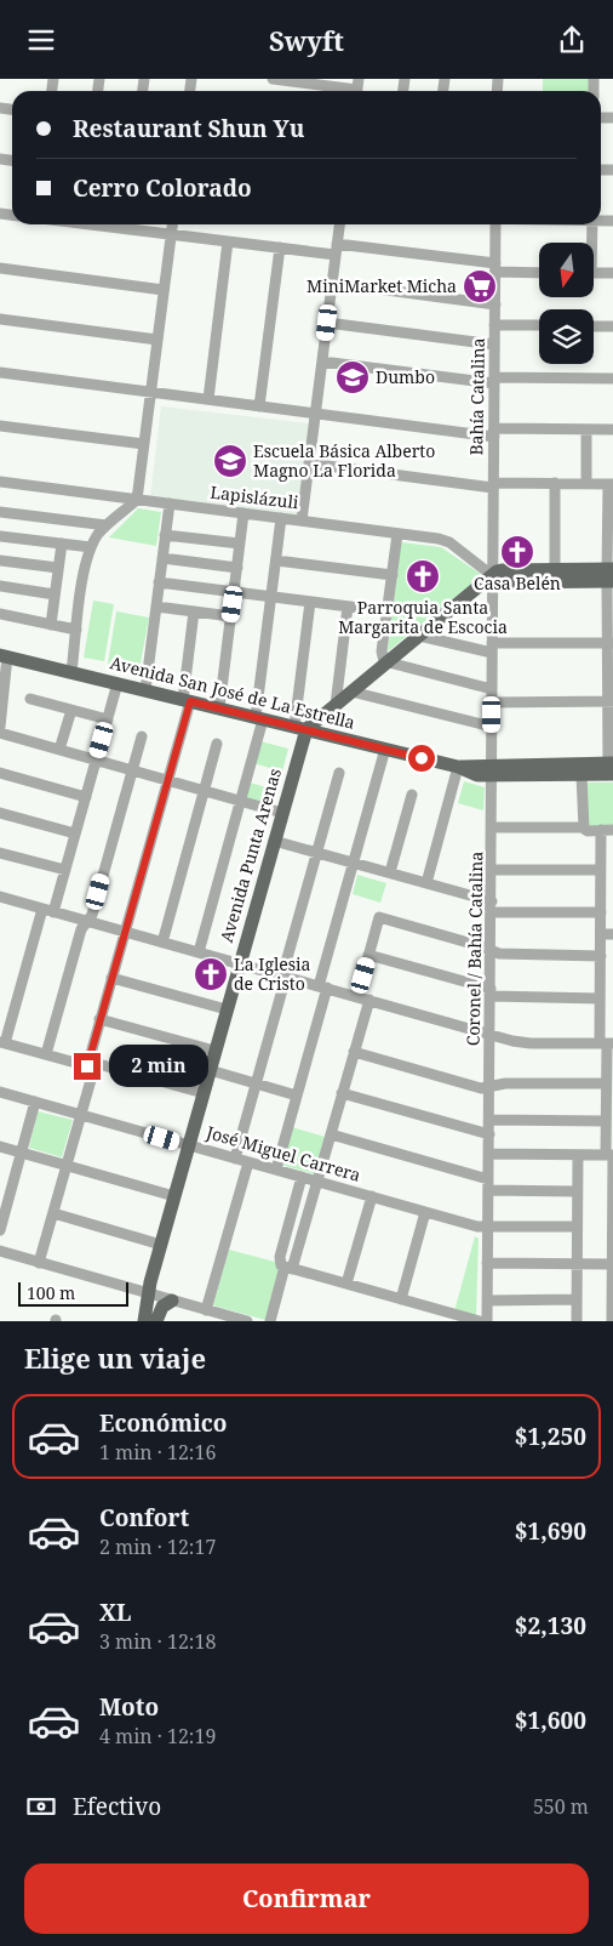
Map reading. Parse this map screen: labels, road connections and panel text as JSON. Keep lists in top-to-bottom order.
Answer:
{
  "streets": {
    "main road": ["Avenida San José de La Estrella", "Avenida Punta Arenas"],
    "street": [
      "Bahía Catalina",
      "Lapislázuli",
      "Coronel / Bahía Catalina",
      "José Miguel Carrera"
    ]
  },
  "crossings": [
    ["Bahía Catalina", "Lapislázuli"],
    ["Bahía Catalina", "Coronel / Bahía Catalina"],
    ["Lapislázuli", "Coronel / Bahía Catalina"],
    ["Avenida San José de La Estrella", "Avenida Punta Arenas"],
    ["Avenida San José de La Estrella", "Coronel / Bahía Catalina"],
    ["Avenida Punta Arenas", "José Miguel Carrera"],
    ["Coronel / Bahía Catalina", "José Miguel Carrera"]
  ],
  "places": {
    "supermarket": ["MiniMarket Micha"],
    "school or university": ["Dumbo", "Escuela Básica Alberto Magno La Florida"],
    "church": ["Casa Belén", "Parroquia Santa Margarita de Escocia", "La Iglesia de Cristo"]
  },
  "scale_bar": "100 m",
  "north": "bottom",
  "page": {
    "header": "Swyft",
    "banner": ["Restaurant Shun Yu", "Cerro Colorado"],
    "bubble": "2 min",
    "scale": "100 m",
    "heading": "Elige un viaje",
    "list": [
      {
        "name": "Económico",
        "note": "1 min · 12:16",
        "value": "$1,250"
      },
      {
        "name": "Confort",
        "note": "2 min · 12:17",
        "value": "$1,690"
      },
      {
        "name": "XL",
        "note": "3 min · 12:18",
        "value": "$2,130"
      },
      {
        "name": "Moto",
        "note": "4 min · 12:19",
        "value": "$1,600"
      }
    ],
    "pay": ["Efectivo", "550 m"],
    "buttons": "Confirmar"
  }
}
